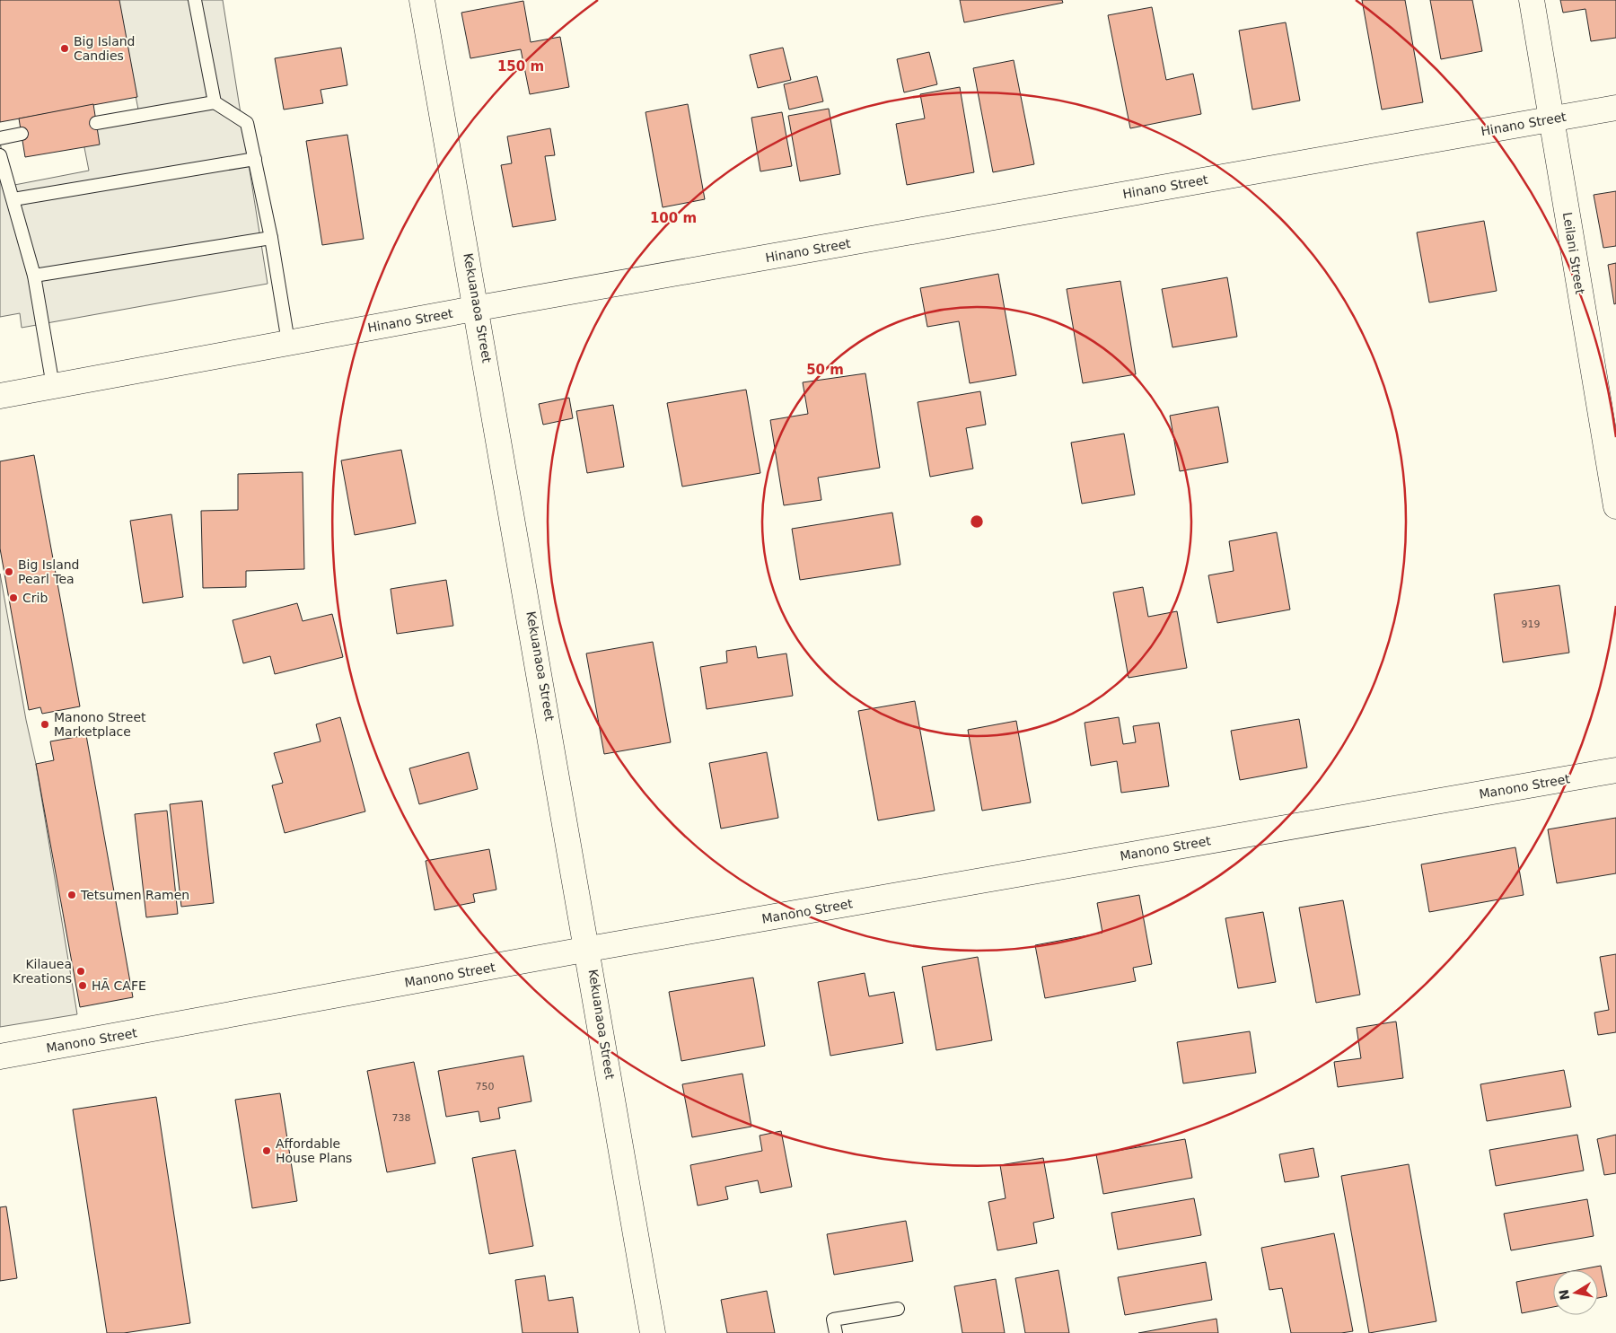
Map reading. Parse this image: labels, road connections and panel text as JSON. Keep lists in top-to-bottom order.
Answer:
{
  "streets": {
    "street": [
      "Hinano Street",
      "Leilani Street",
      "Kekuanaoa Street",
      "Manono Street"
    ]
  },
  "crossings": [
    ["Hinano Street", "Leilani Street"],
    ["Hinano Street", "Kekuanaoa Street"],
    ["Kekuanaoa Street", "Manono Street"]
  ],
  "places": [
    "Big Island Candies",
    "Big Island Pearl Tea",
    "Crib",
    "Manono Street Marketplace",
    "Tetsumen Ramen",
    "Kilauea Kreations",
    "HĀ CAFE",
    "Affordable House Plans"
  ],
  "house_numbers": ["919", "750", "738"],
  "north": "left",
  "rings": ["150 m", "100 m", "50 m"]
}
